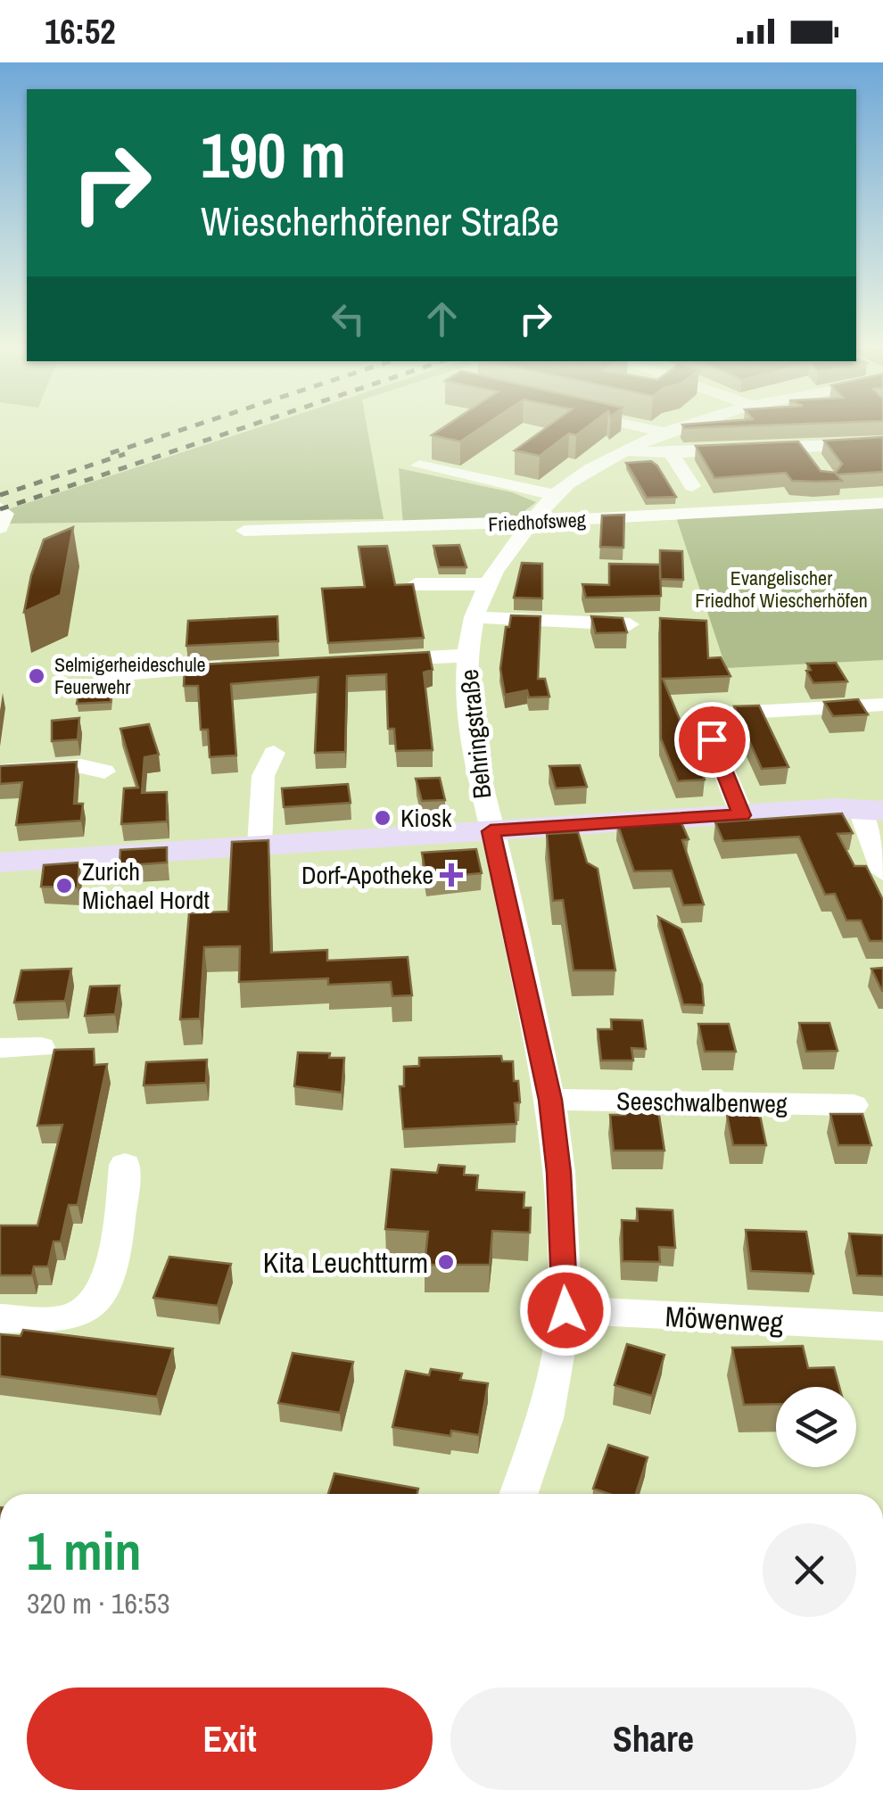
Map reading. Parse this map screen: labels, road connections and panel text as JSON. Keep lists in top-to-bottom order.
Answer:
{
  "streets": {
    "street": [
      "Friedhofsweg",
      "Behringstraße",
      "Seeschwalbenweg",
      "Möwenweg"
    ]
  },
  "crossings": [
    ["Friedhofsweg", "Behringstraße"],
    ["Behringstraße", "Seeschwalbenweg"],
    ["Behringstraße", "Möwenweg"]
  ],
  "parks": ["Evangelischer Friedhof Wiescherhöfen"],
  "places": {
    "other": [
      "Selmigerheideschule Feuerwehr",
      "Kiosk",
      "Zurich Michael Hordt",
      "Kita Leuchtturm"
    ],
    "health": ["Dorf-Apotheke"]
  },
  "page": {
    "status": "16:52",
    "turn": ["190 m", "Wiescherhöfener Straße"],
    "heading": ["1 min", "320 m · 16:53"],
    "buttons": ["Exit", "Share"]
  }
}
